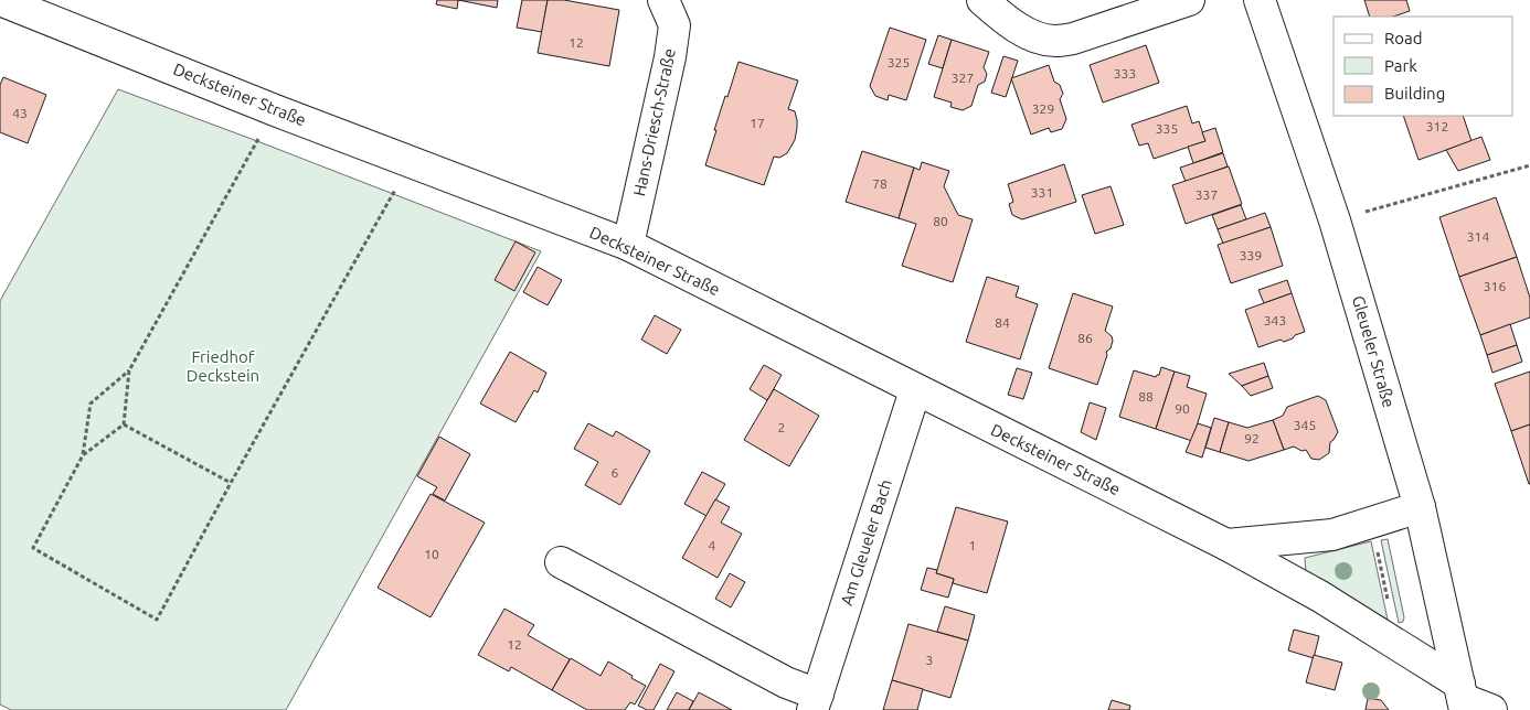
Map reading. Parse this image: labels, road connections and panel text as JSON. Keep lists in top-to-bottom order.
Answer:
{
  "streets": {
    "street": [
      "Decksteiner Straße",
      "Hans-Driesch-Straße",
      "Gleueler Straße",
      "Am Gleueler Bach"
    ]
  },
  "crossings": [
    ["Decksteiner Straße", "Hans-Driesch-Straße"],
    ["Decksteiner Straße", "Gleueler Straße"],
    ["Decksteiner Straße", "Am Gleueler Bach"]
  ],
  "parks": ["Friedhof Deckstein"],
  "house_numbers": [
    "12",
    "325",
    "333",
    "327",
    "329",
    "43",
    "17",
    "312",
    "335",
    "78",
    "331",
    "337",
    "80",
    "314",
    "339",
    "316",
    "343",
    "84",
    "86",
    "88",
    "90",
    "345",
    "2",
    "92",
    "6",
    "4",
    "1",
    "10",
    "12",
    "3"
  ],
  "legend": ["Road", "Park", "Building"]
}
